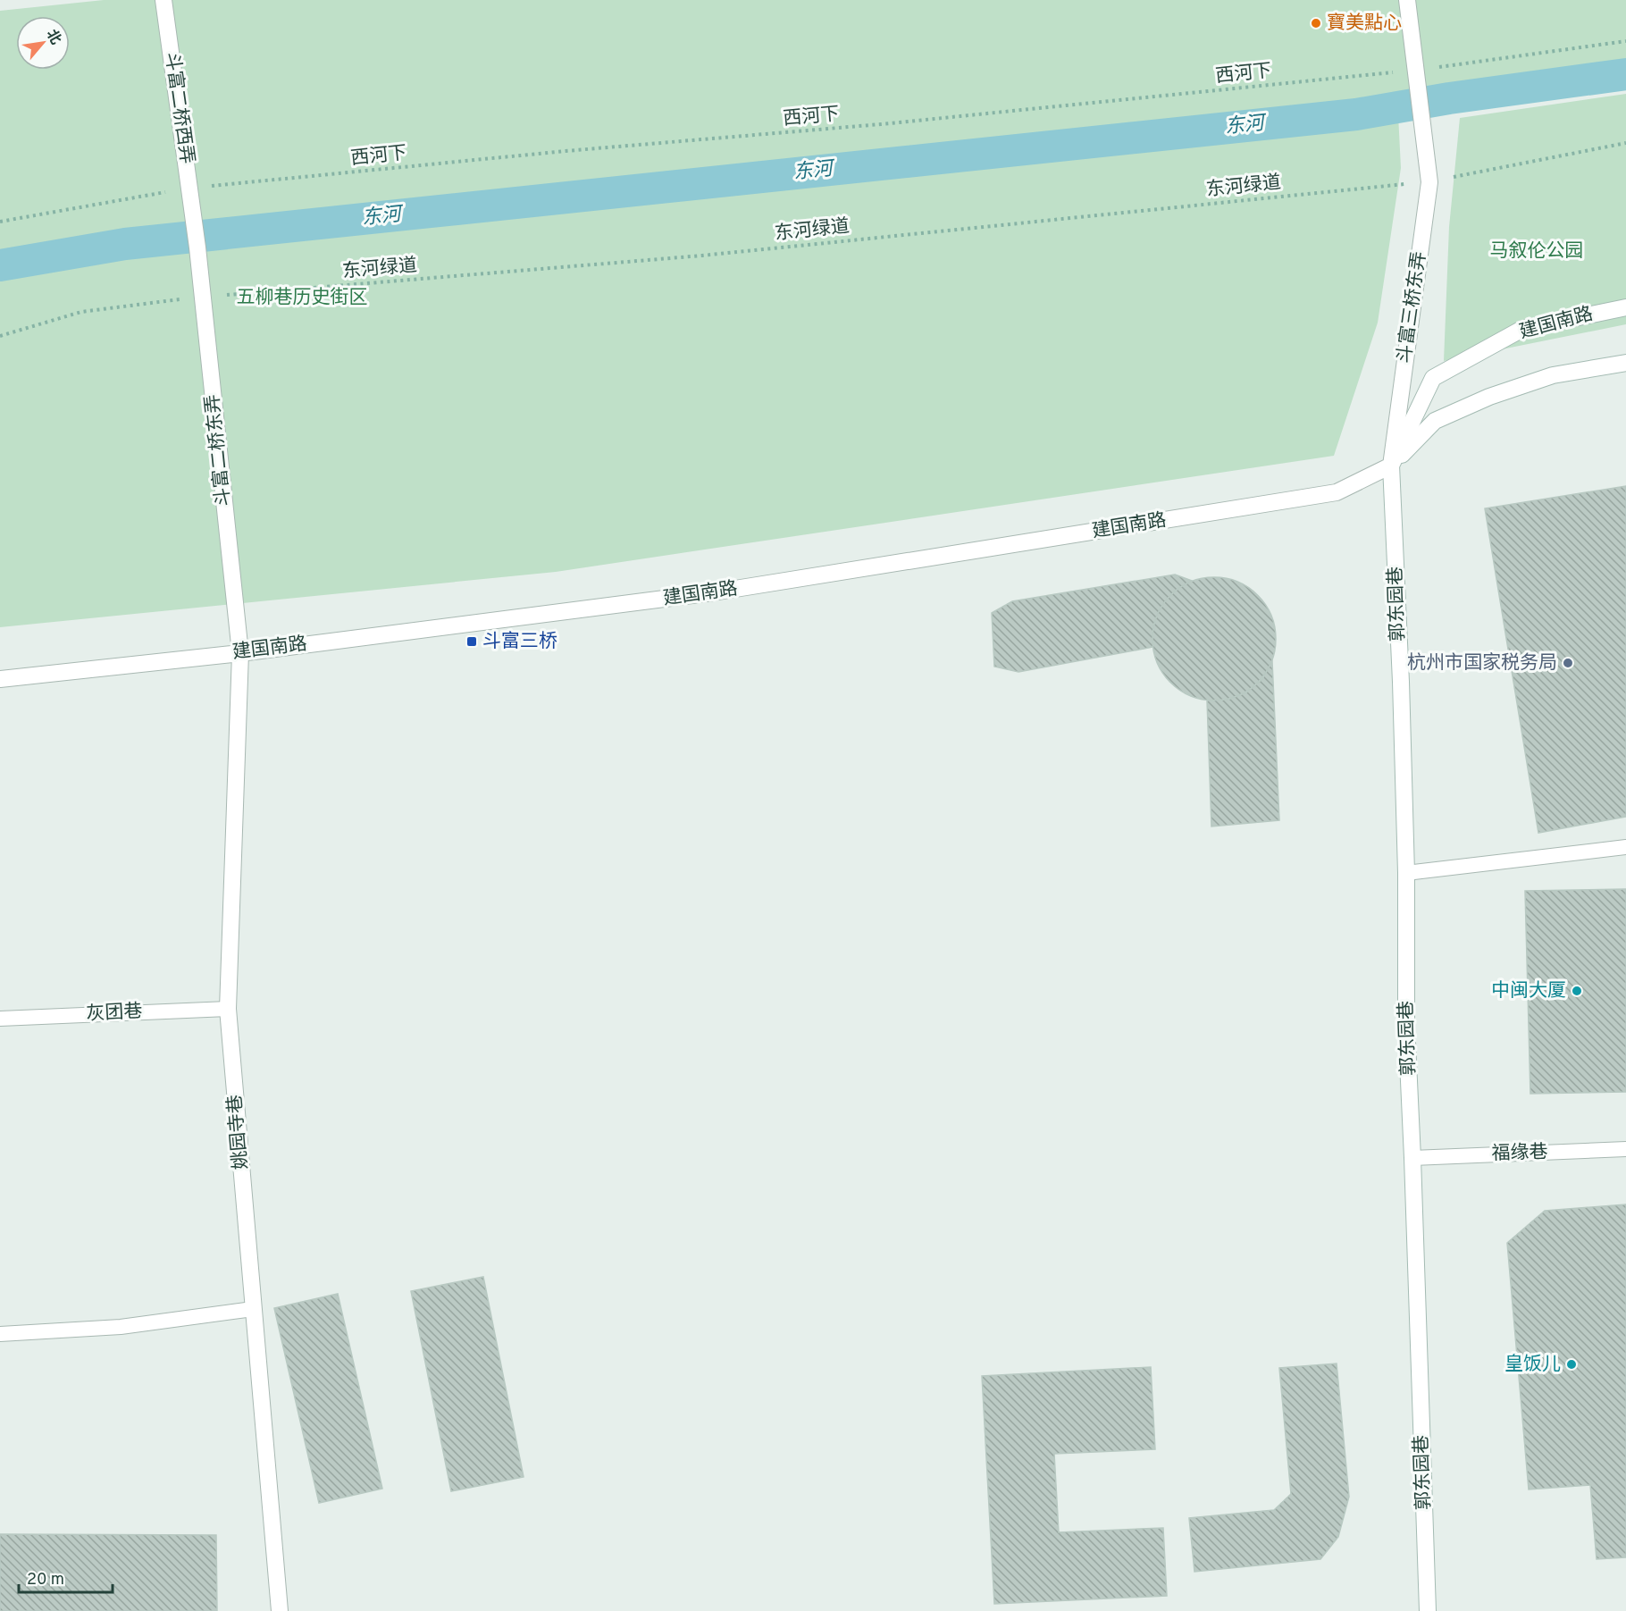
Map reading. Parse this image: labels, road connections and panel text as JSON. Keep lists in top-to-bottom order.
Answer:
{
  "streets": {
    "street": [
      "斗富二桥西弄",
      "斗富三桥东弄",
      "建国南路",
      "斗富二桥东弄",
      "郭东园巷",
      "姚园寺巷"
    ],
    "lane": ["灰团巷", "福缘巷"],
    "path": ["西河下", "东河绿道"]
  },
  "crossings": [
    ["西河下", "斗富二桥西弄"],
    ["西河下", "斗富三桥东弄"],
    ["斗富二桥西弄", "斗富二桥东弄"],
    ["东河绿道", "斗富三桥东弄"],
    ["东河绿道", "斗富二桥东弄"],
    ["斗富三桥东弄", "建国南路"],
    ["斗富三桥东弄", "郭东园巷"],
    ["建国南路", "斗富二桥东弄"],
    ["建国南路", "郭东园巷"],
    ["建国南路", "姚园寺巷"],
    ["斗富二桥东弄", "姚园寺巷"],
    ["郭东园巷", "福缘巷"],
    ["灰团巷", "姚园寺巷"]
  ],
  "water": ["东河"],
  "parks": ["马叙伦公园", "五柳巷历史街区"],
  "places": {
    "other": [
      "寶美點心",
      "杭州市国家税务局",
      "中闽大厦",
      "皇饭儿"
    ],
    "transit": ["斗富三桥"]
  },
  "scale_bar": "20 m",
  "north": "top right"
}
